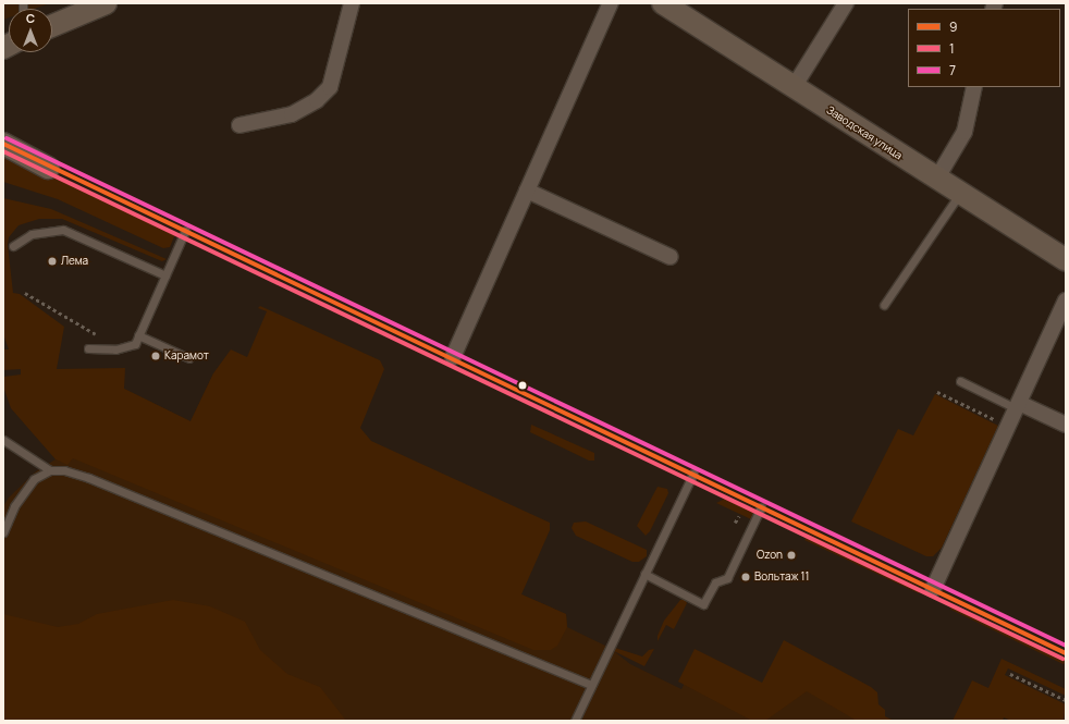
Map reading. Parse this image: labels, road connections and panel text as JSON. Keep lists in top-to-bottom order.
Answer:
{
  "streets": {
    "street": ["Заводская улица"]
  },
  "places": [
    "Лема",
    "Карамот",
    "Ozon",
    "Вольтаж 11"
  ],
  "lines": ["transit line 7", "transit line 9", "transit line 1"],
  "legend": ["9", "1", "7"],
  "north": "top"
}
